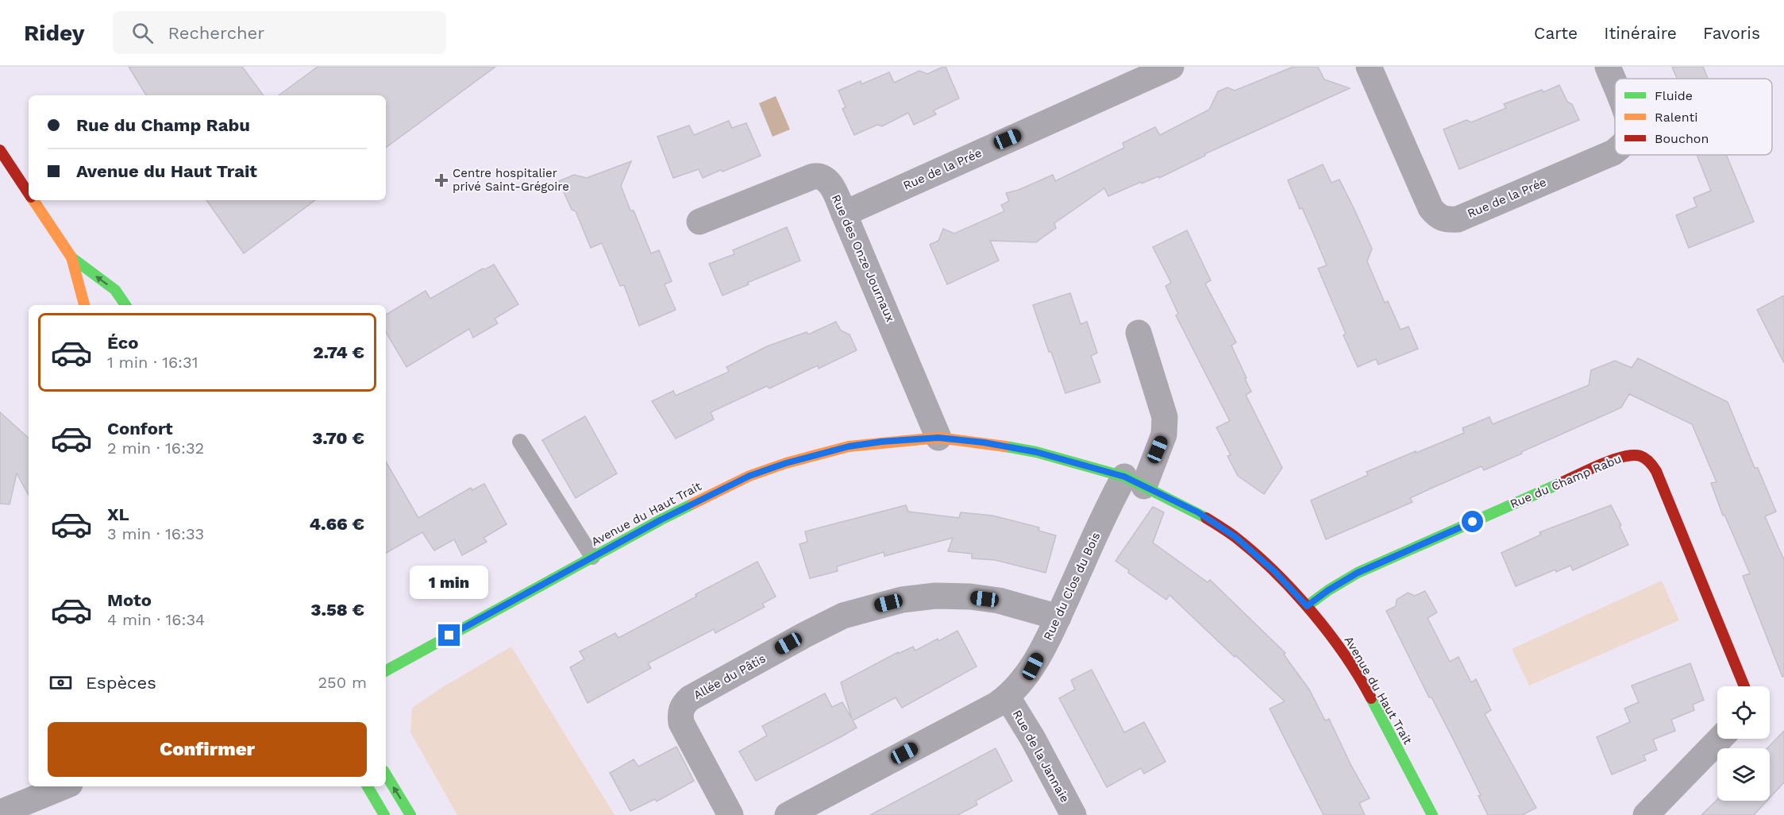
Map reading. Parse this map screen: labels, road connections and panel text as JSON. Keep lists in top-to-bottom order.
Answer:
{
  "streets": {
    "street": [
      "Rue de la Prée",
      "Rue des Onze Journaux",
      "Rue du Champ Rabu",
      "Avenue du Haut Trait",
      "Rue du Clos du Bois",
      "Allée du Pâtis",
      "Rue de la Jannaie"
    ]
  },
  "crossings": [
    ["Rue de la Prée", "Rue des Onze Journaux"],
    ["Rue des Onze Journaux", "Avenue du Haut Trait"],
    ["Rue du Champ Rabu", "Avenue du Haut Trait"],
    ["Avenue du Haut Trait", "Rue du Clos du Bois"],
    ["Rue du Clos du Bois", "Allée du Pâtis"],
    ["Rue du Clos du Bois", "Rue de la Jannaie"]
  ],
  "places": {
    "health": ["Centre hospitalier privé Saint-Grégoire"]
  },
  "legend": ["Fluide", "Ralenti", "Bouchon"],
  "page": {
    "header": "Ridey",
    "search": "Rechercher",
    "nav": ["Carte", "Itinéraire", "Favoris"],
    "banner": ["Rue du Champ Rabu", "Avenue du Haut Trait"],
    "list": [
      {
        "name": "Éco",
        "note": "1 min · 16:31",
        "value": "2.74 €"
      },
      {
        "name": "Confort",
        "note": "2 min · 16:32",
        "value": "3.70 €"
      },
      {
        "name": "XL",
        "note": "3 min · 16:33",
        "value": "4.66 €"
      },
      {
        "name": "Moto",
        "note": "4 min · 16:34",
        "value": "3.58 €"
      }
    ],
    "bubble": "1 min",
    "pay": ["Espèces", "250 m"],
    "buttons": "Confirmer"
  }
}
